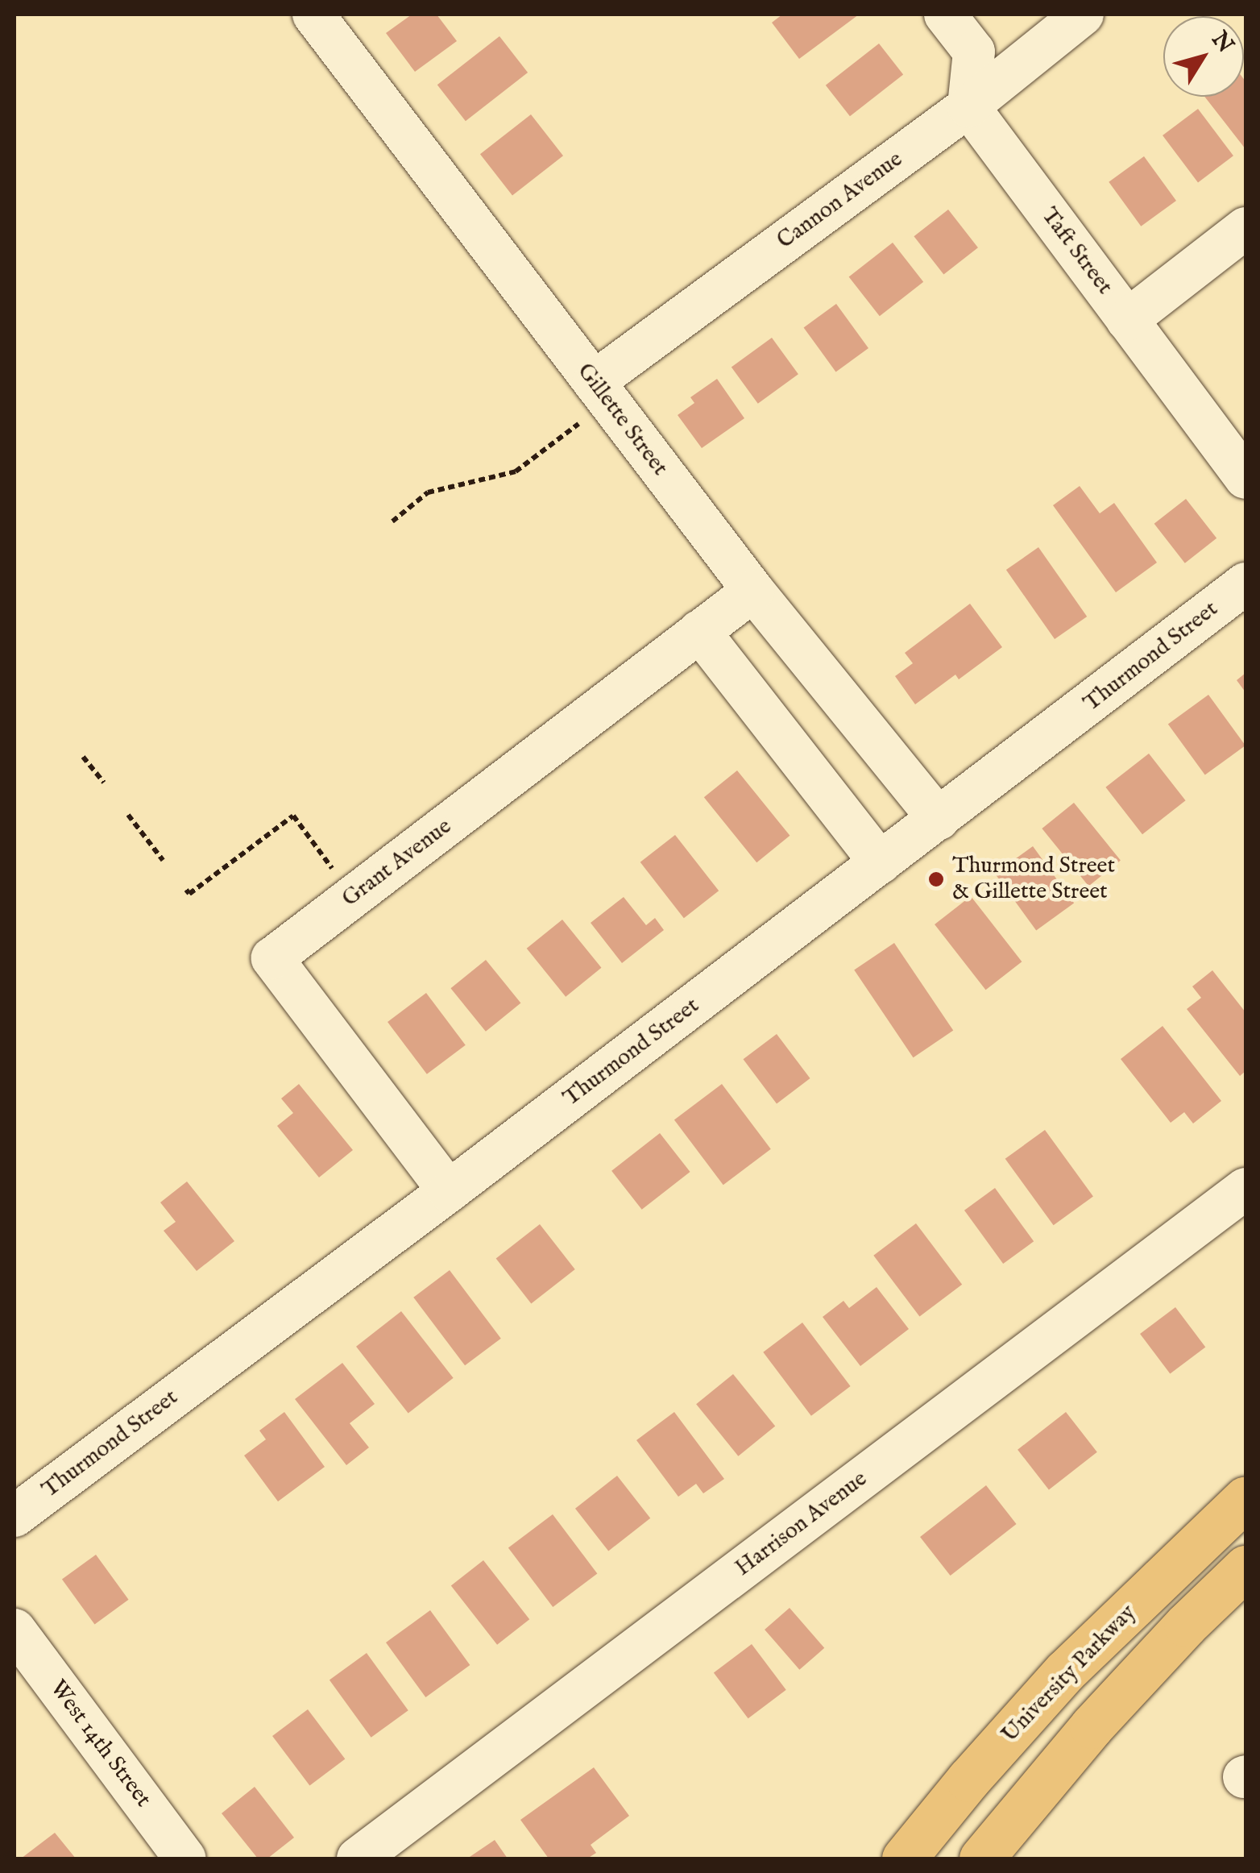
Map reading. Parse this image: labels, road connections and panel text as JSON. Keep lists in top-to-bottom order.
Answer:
{
  "streets": {
    "main road": ["University Parkway"],
    "street": [
      "Cannon Avenue",
      "Taft Street",
      "Gillette Street",
      "Thurmond Street",
      "Grant Avenue",
      "Harrison Avenue",
      "West 14th Street"
    ]
  },
  "crossings": [
    ["Cannon Avenue", "Taft Street"],
    ["Cannon Avenue", "Gillette Street"],
    ["Gillette Street", "Thurmond Street"],
    ["Gillette Street", "Grant Avenue"],
    ["Thurmond Street", "Grant Avenue"]
  ],
  "places": ["Thurmond Street & Gillette Street"],
  "north": "top right"
}
